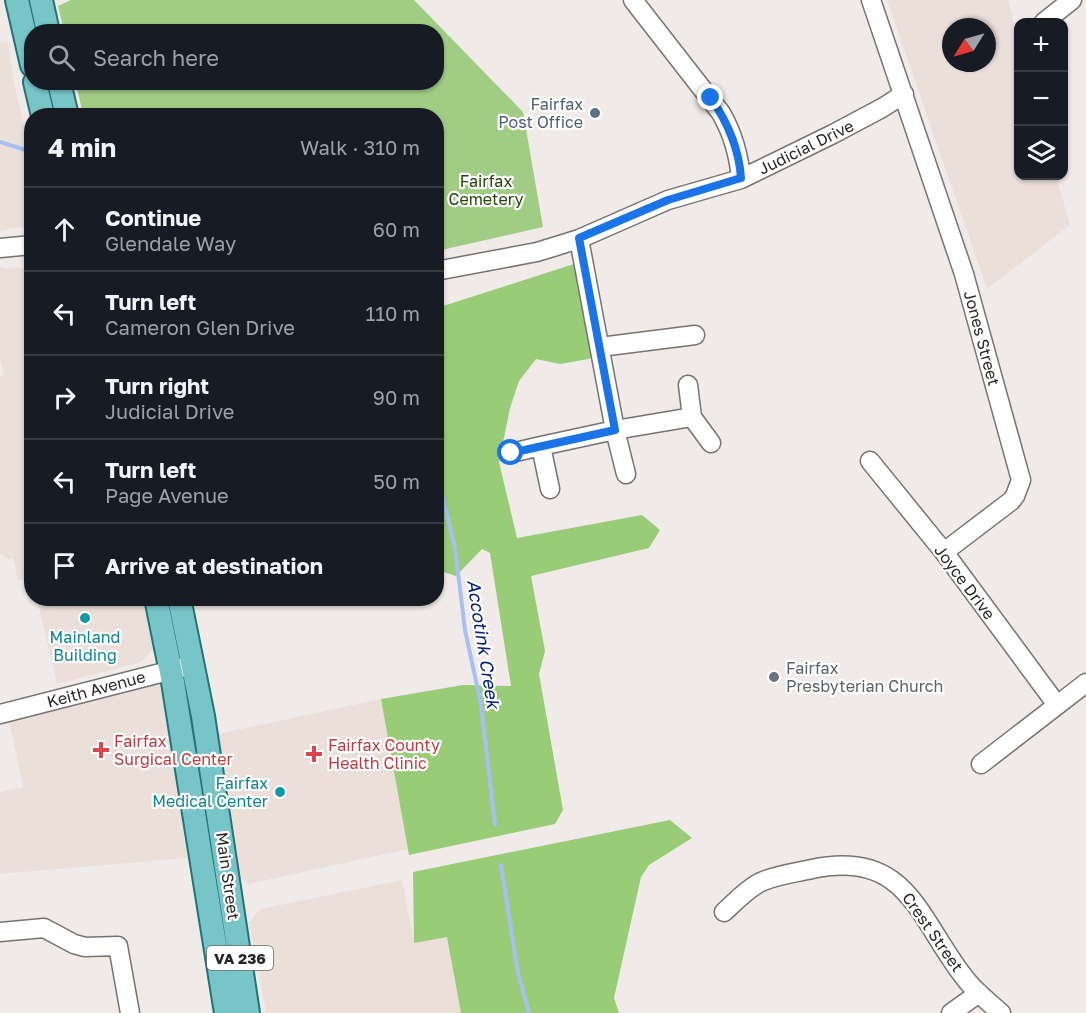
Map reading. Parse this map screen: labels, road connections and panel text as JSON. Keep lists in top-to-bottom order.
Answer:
{
  "streets": {
    "main road": ["Main Street", "VA 236"],
    "street": [
      "Judicial Drive",
      "Jones Street",
      "Joyce Drive",
      "Keith Avenue",
      "Crest Street"
    ]
  },
  "crossings": [
    ["Judicial Drive", "Jones Street"],
    ["Jones Street", "Joyce Drive"],
    ["Keith Avenue", "Main Street"]
  ],
  "water": ["Accotink Creek"],
  "parks": ["Fairfax Cemetery"],
  "places": {
    "other": [
      "Fairfax Post Office",
      "Mainland Building",
      "Fairfax Presbyterian Church",
      "Fairfax Medical Center"
    ],
    "health": ["Fairfax Surgical Center", "Fairfax County Health Clinic"]
  },
  "north": "bottom left",
  "page": {
    "map_buttons": ["+", "−"],
    "search": "Search here",
    "heading": ["4 min", "Walk · 310 m"],
    "list": [
      ["Continue", "Glendale Way", "60 m"],
      ["Turn left", "Cameron Glen Drive", "110 m"],
      ["Turn right", "Judicial Drive", "90 m"],
      ["Turn left", "Page Avenue", "50 m"],
      "Arrive at destination"
    ]
  }
}
